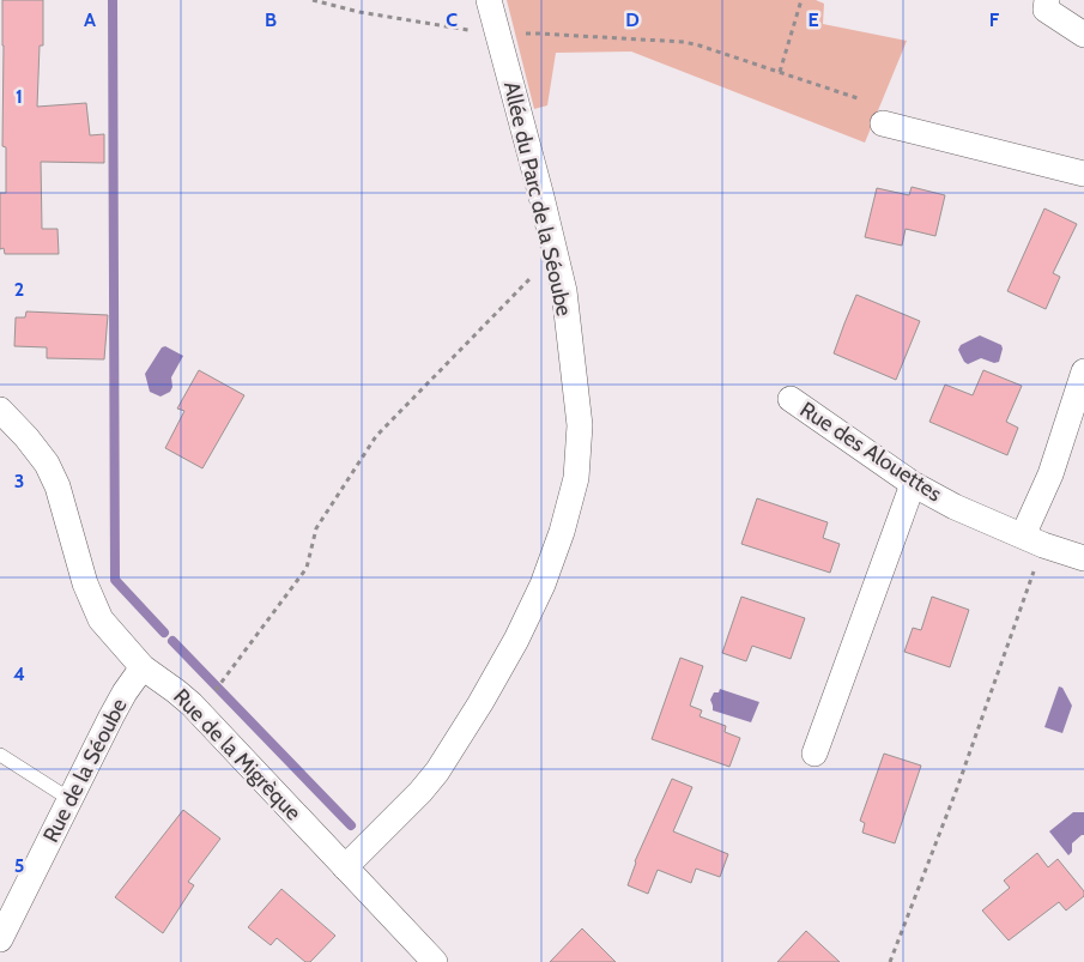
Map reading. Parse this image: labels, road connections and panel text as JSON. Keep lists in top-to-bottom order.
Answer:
{
  "streets": {
    "street": [
      "Allée du Parc de la Séoube",
      "Rue des Alouettes",
      "Rue de la Migrèque",
      "Rue de la Séoube"
    ]
  },
  "crossings": [
    ["Allée du Parc de la Séoube", "Rue de la Migrèque"],
    ["Rue de la Migrèque", "Rue de la Séoube"]
  ],
  "grid": {
    "columns": [
      "A",
      "B",
      "C",
      "D",
      "E",
      "F"
    ],
    "rows": [
      "1",
      "2",
      "3",
      "4",
      "5"
    ]
  }
}
